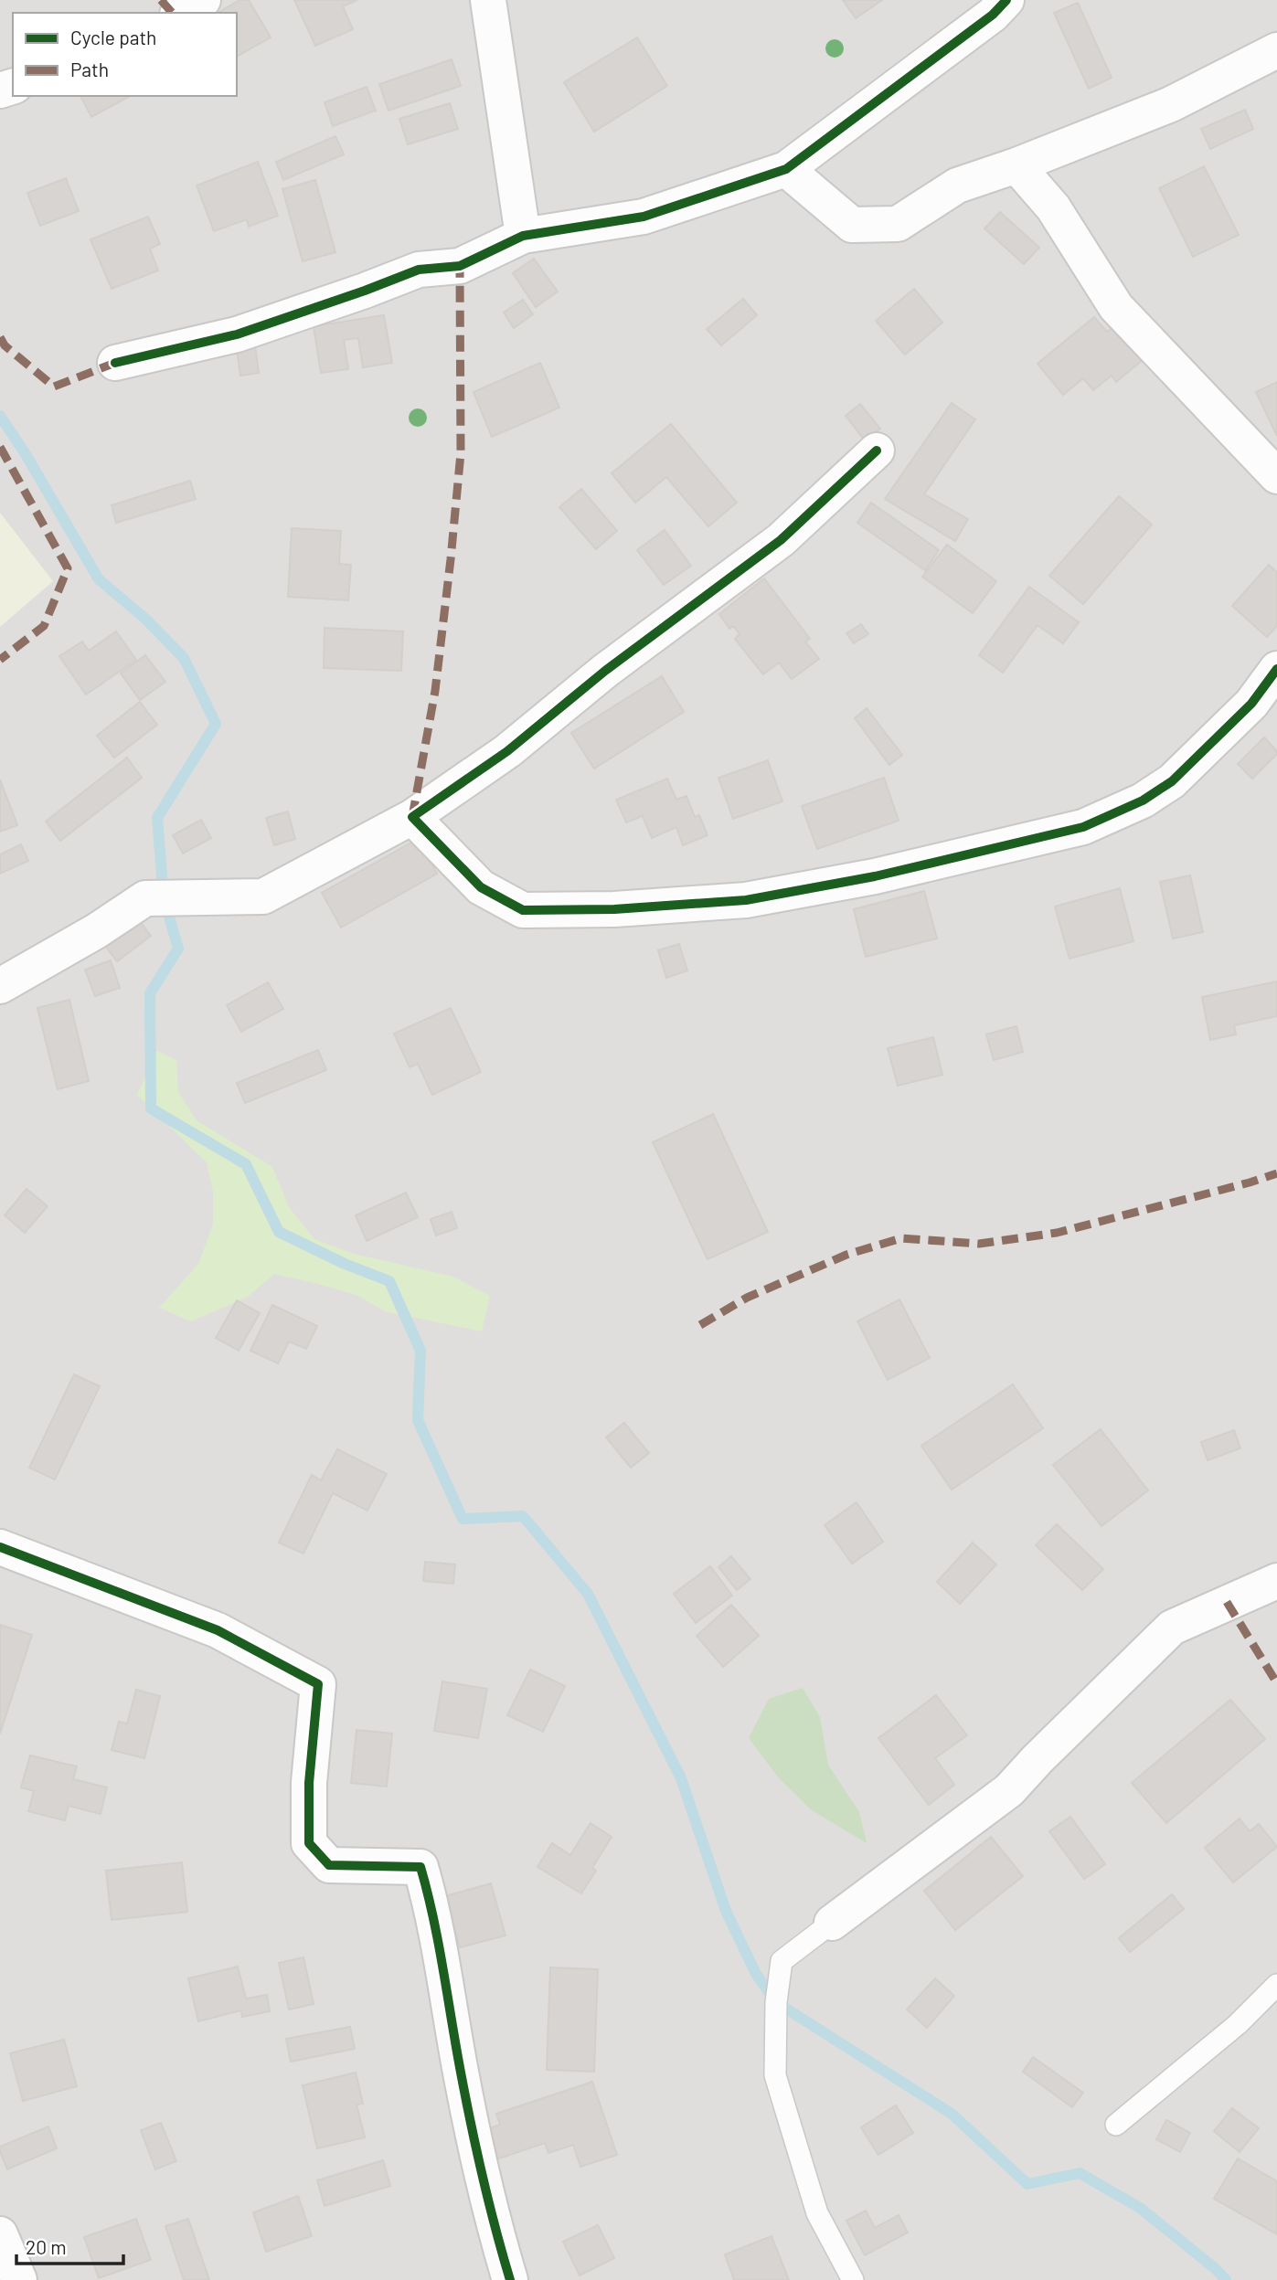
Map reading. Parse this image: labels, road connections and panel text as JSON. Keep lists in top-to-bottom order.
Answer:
{
  "legend": ["Cycle path", "Path"],
  "scale_bar": "20 m"
}
